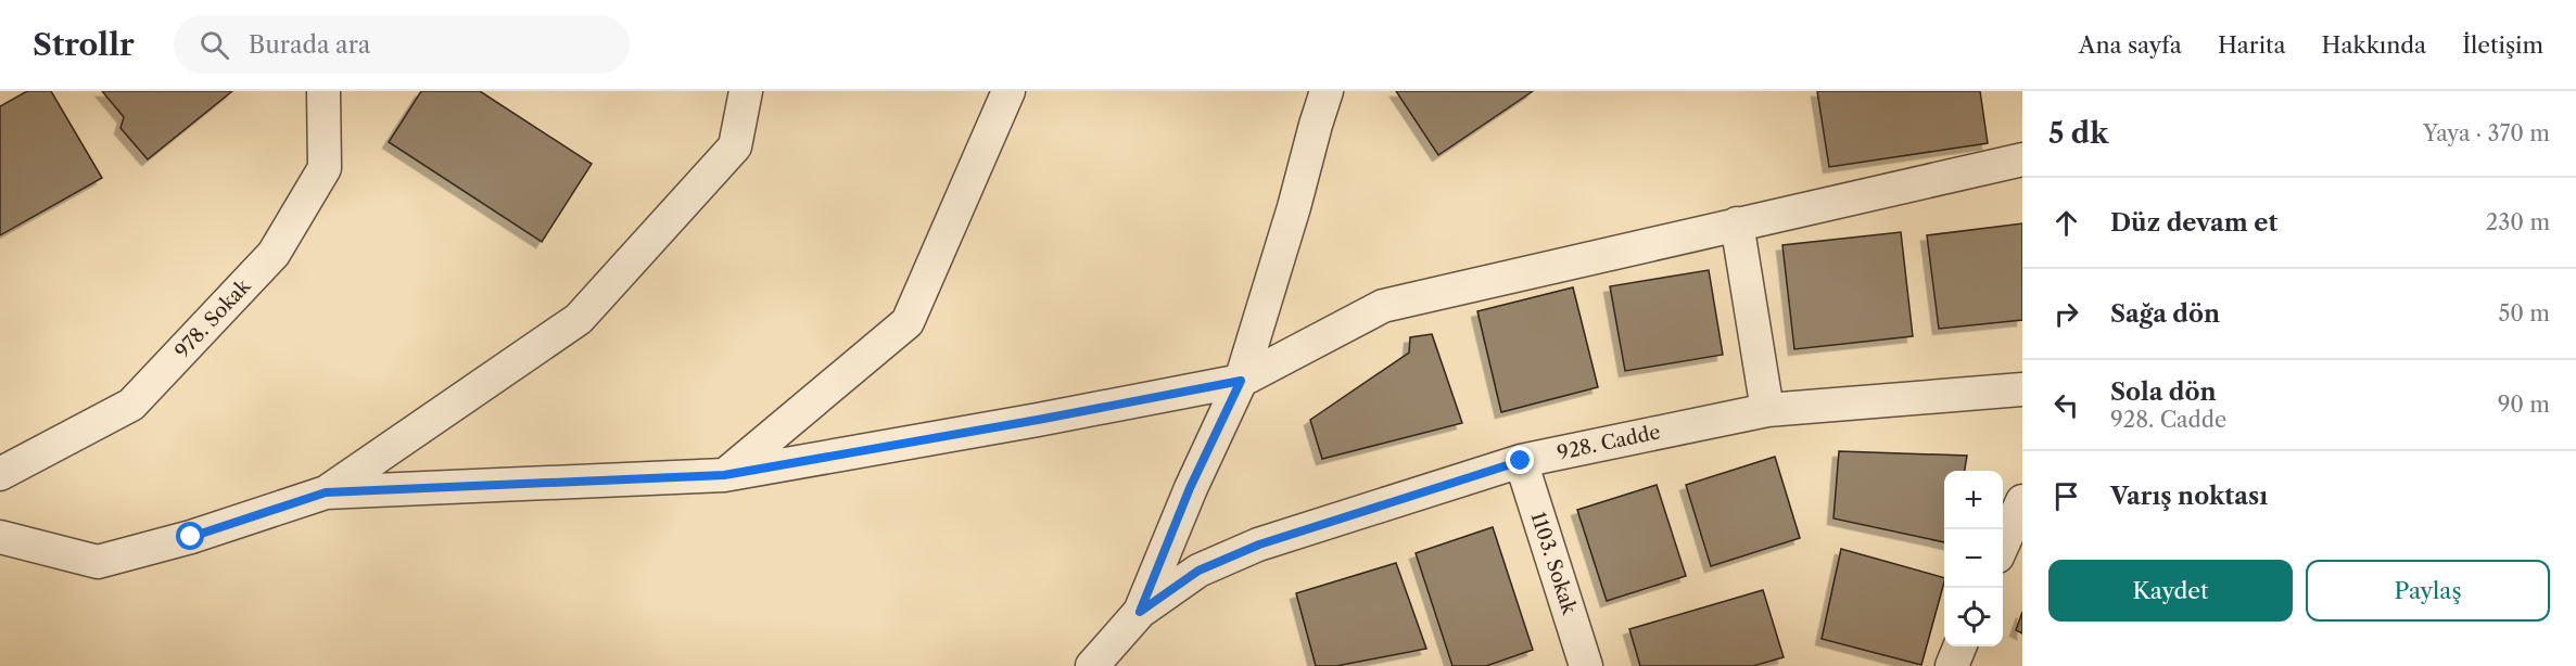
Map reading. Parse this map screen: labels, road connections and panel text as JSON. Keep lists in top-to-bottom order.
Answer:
{
  "streets": {
    "street": ["978. Sokak", "928. Cadde", "1103. Sokak"]
  },
  "crossings": [
    ["928. Cadde", "1103. Sokak"]
  ],
  "page": {
    "header": "Strollr",
    "search": "Burada ara",
    "nav": [
      "Ana sayfa",
      "Harita",
      "Hakkında",
      "İletişim"
    ],
    "heading": ["5 dk", "Yaya · 370 m"],
    "list": [
      ["Düz devam et", "230 m"],
      ["Sağa dön", "50 m"],
      ["Sola dön", "928. Cadde", "90 m"],
      "Varış noktası"
    ],
    "map_buttons": ["+", "−"],
    "buttons": ["Kaydet", "Paylaş"]
  }
}
